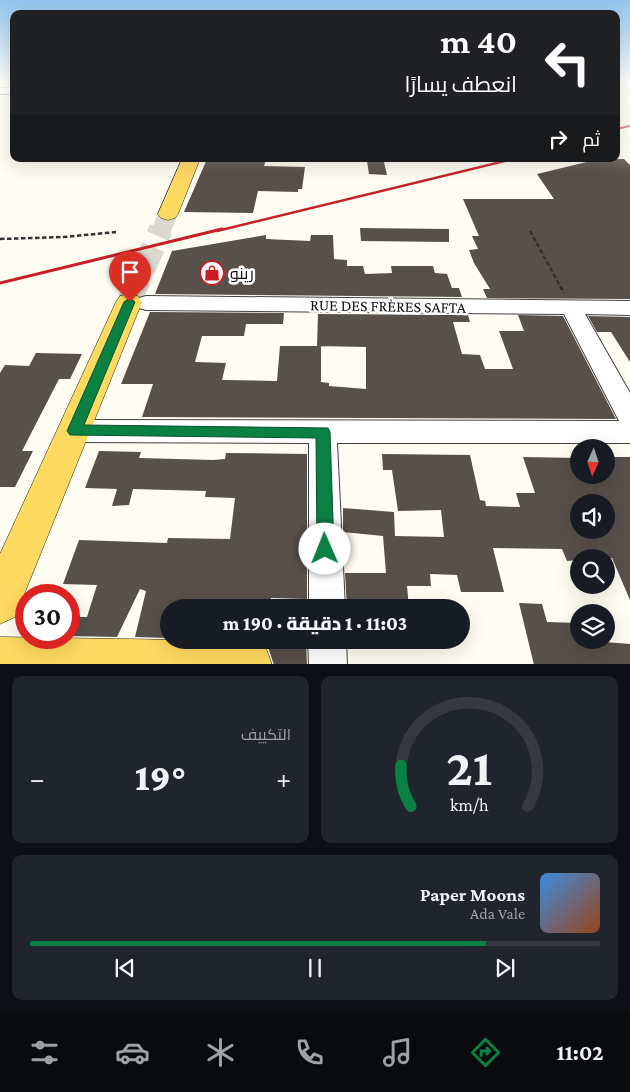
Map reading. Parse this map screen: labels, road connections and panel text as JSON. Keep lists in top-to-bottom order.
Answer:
{
  "streets": {
    "street": ["RUE DES FRÈRES SAFTA"]
  },
  "places": {
    "shop": ["رينو"]
  },
  "north": "bottom",
  "page": {
    "turn": ["40 m", "انعطف يسارًا"],
    "then": "ثم",
    "limit": "30",
    "trip": "11:03 · 1 دقيقة · 190 m",
    "tile": "التكييف",
    "heat": ["−", "19°", "+"],
    "song": ["Paper Moons", "Ada Vale"],
    "tabs": "11:02",
    "gauge": ["21", "km/h"]
  }
}
